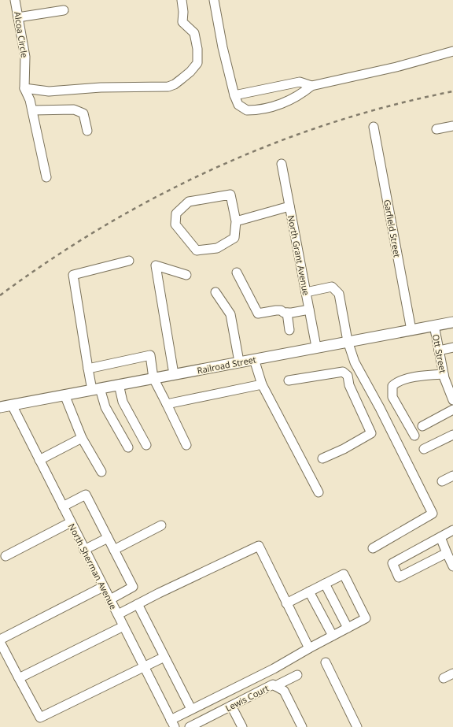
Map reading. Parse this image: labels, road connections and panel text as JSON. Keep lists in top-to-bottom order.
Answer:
{
  "streets": {
    "main road": ["Railroad Street"],
    "street": [
      "Alcoa Circle",
      "Garfield Street",
      "North Grant Avenue",
      "Ott Street",
      "North Sherman Avenue",
      "Lewis Court"
    ]
  },
  "crossings": [
    ["Garfield Street", "Railroad Street"],
    ["North Grant Avenue", "Railroad Street"],
    ["Ott Street", "Railroad Street"],
    ["Railroad Street", "North Sherman Avenue"]
  ]
}
